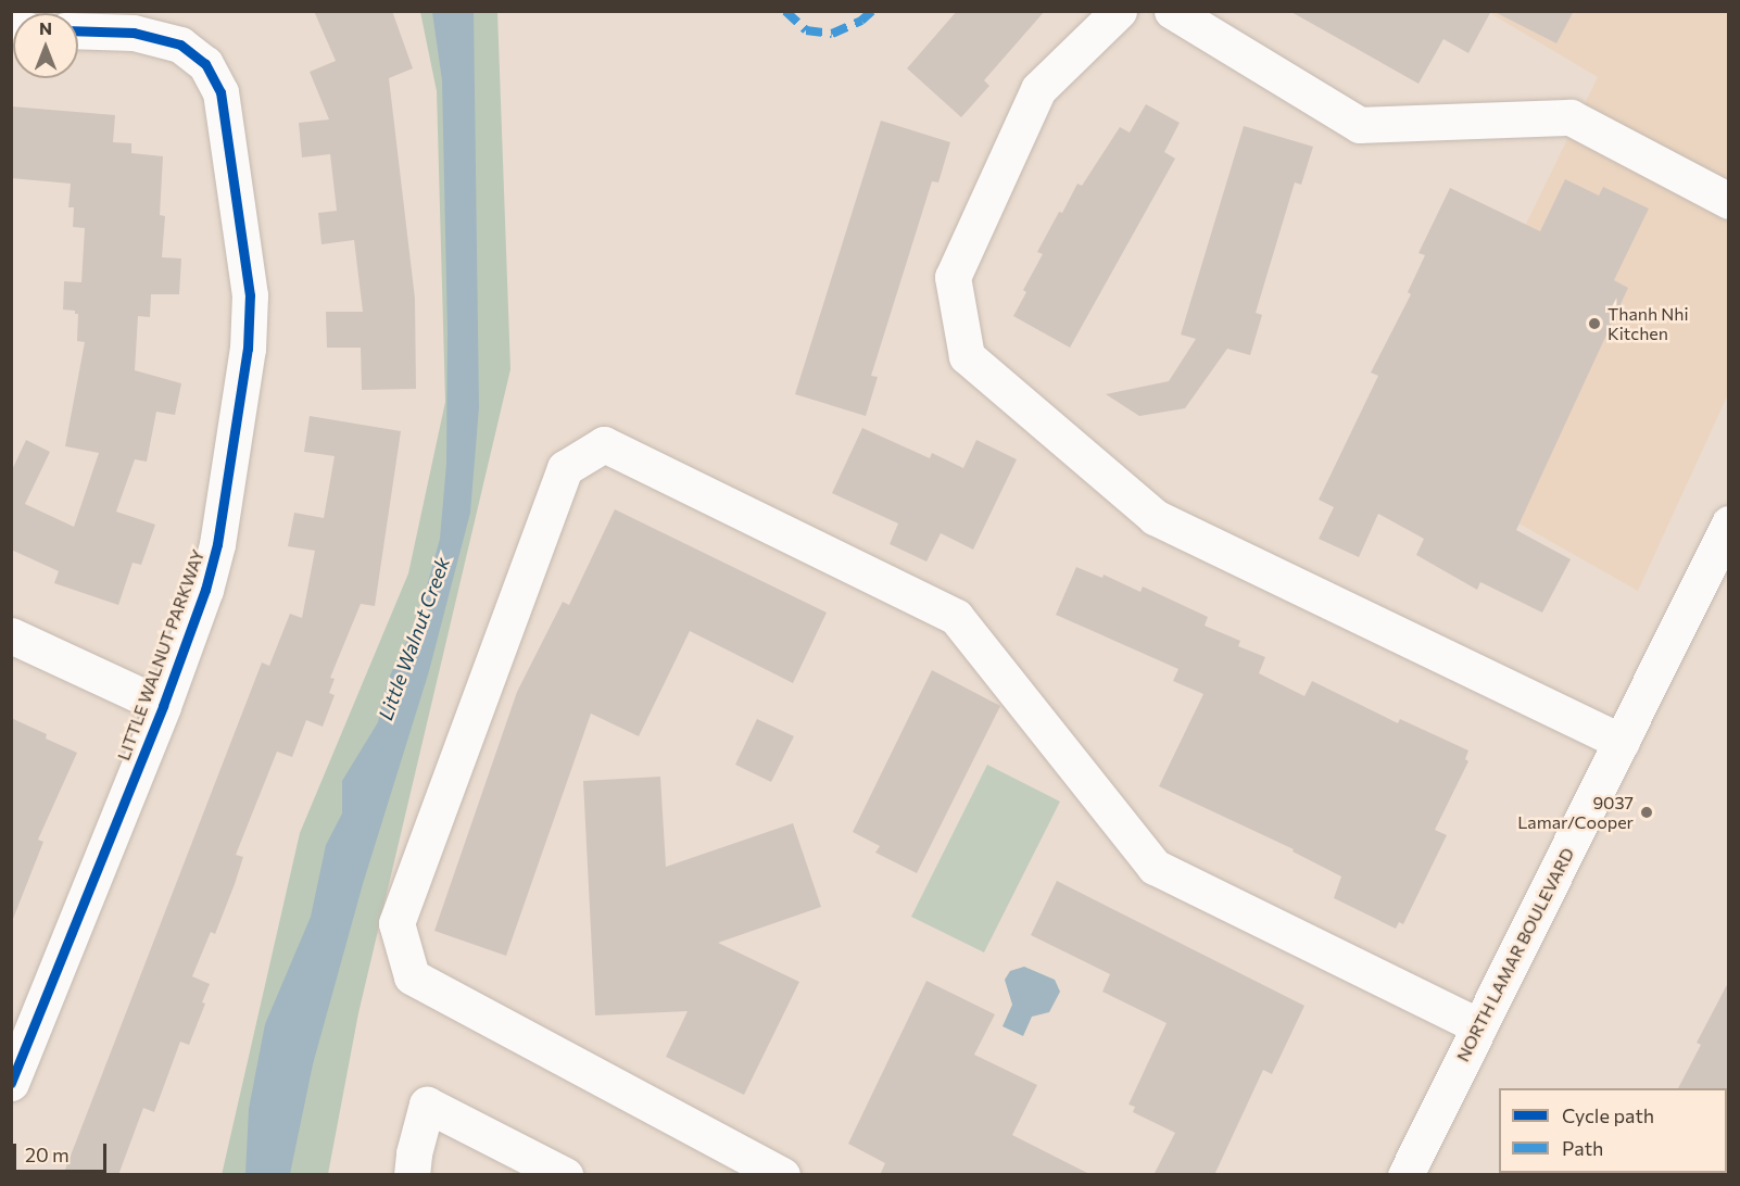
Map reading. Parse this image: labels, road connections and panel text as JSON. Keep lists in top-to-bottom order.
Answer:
{
  "streets": {
    "street": ["LITTLE WALNUT PARKWAY", "NORTH LAMAR BOULEVARD"]
  },
  "water": ["Little Walnut Creek"],
  "places": ["Thanh Nhi Kitchen", "9037 Lamar/Cooper"],
  "legend": ["Cycle path", "Path"],
  "scale_bar": "20 m",
  "north": "top"
}
